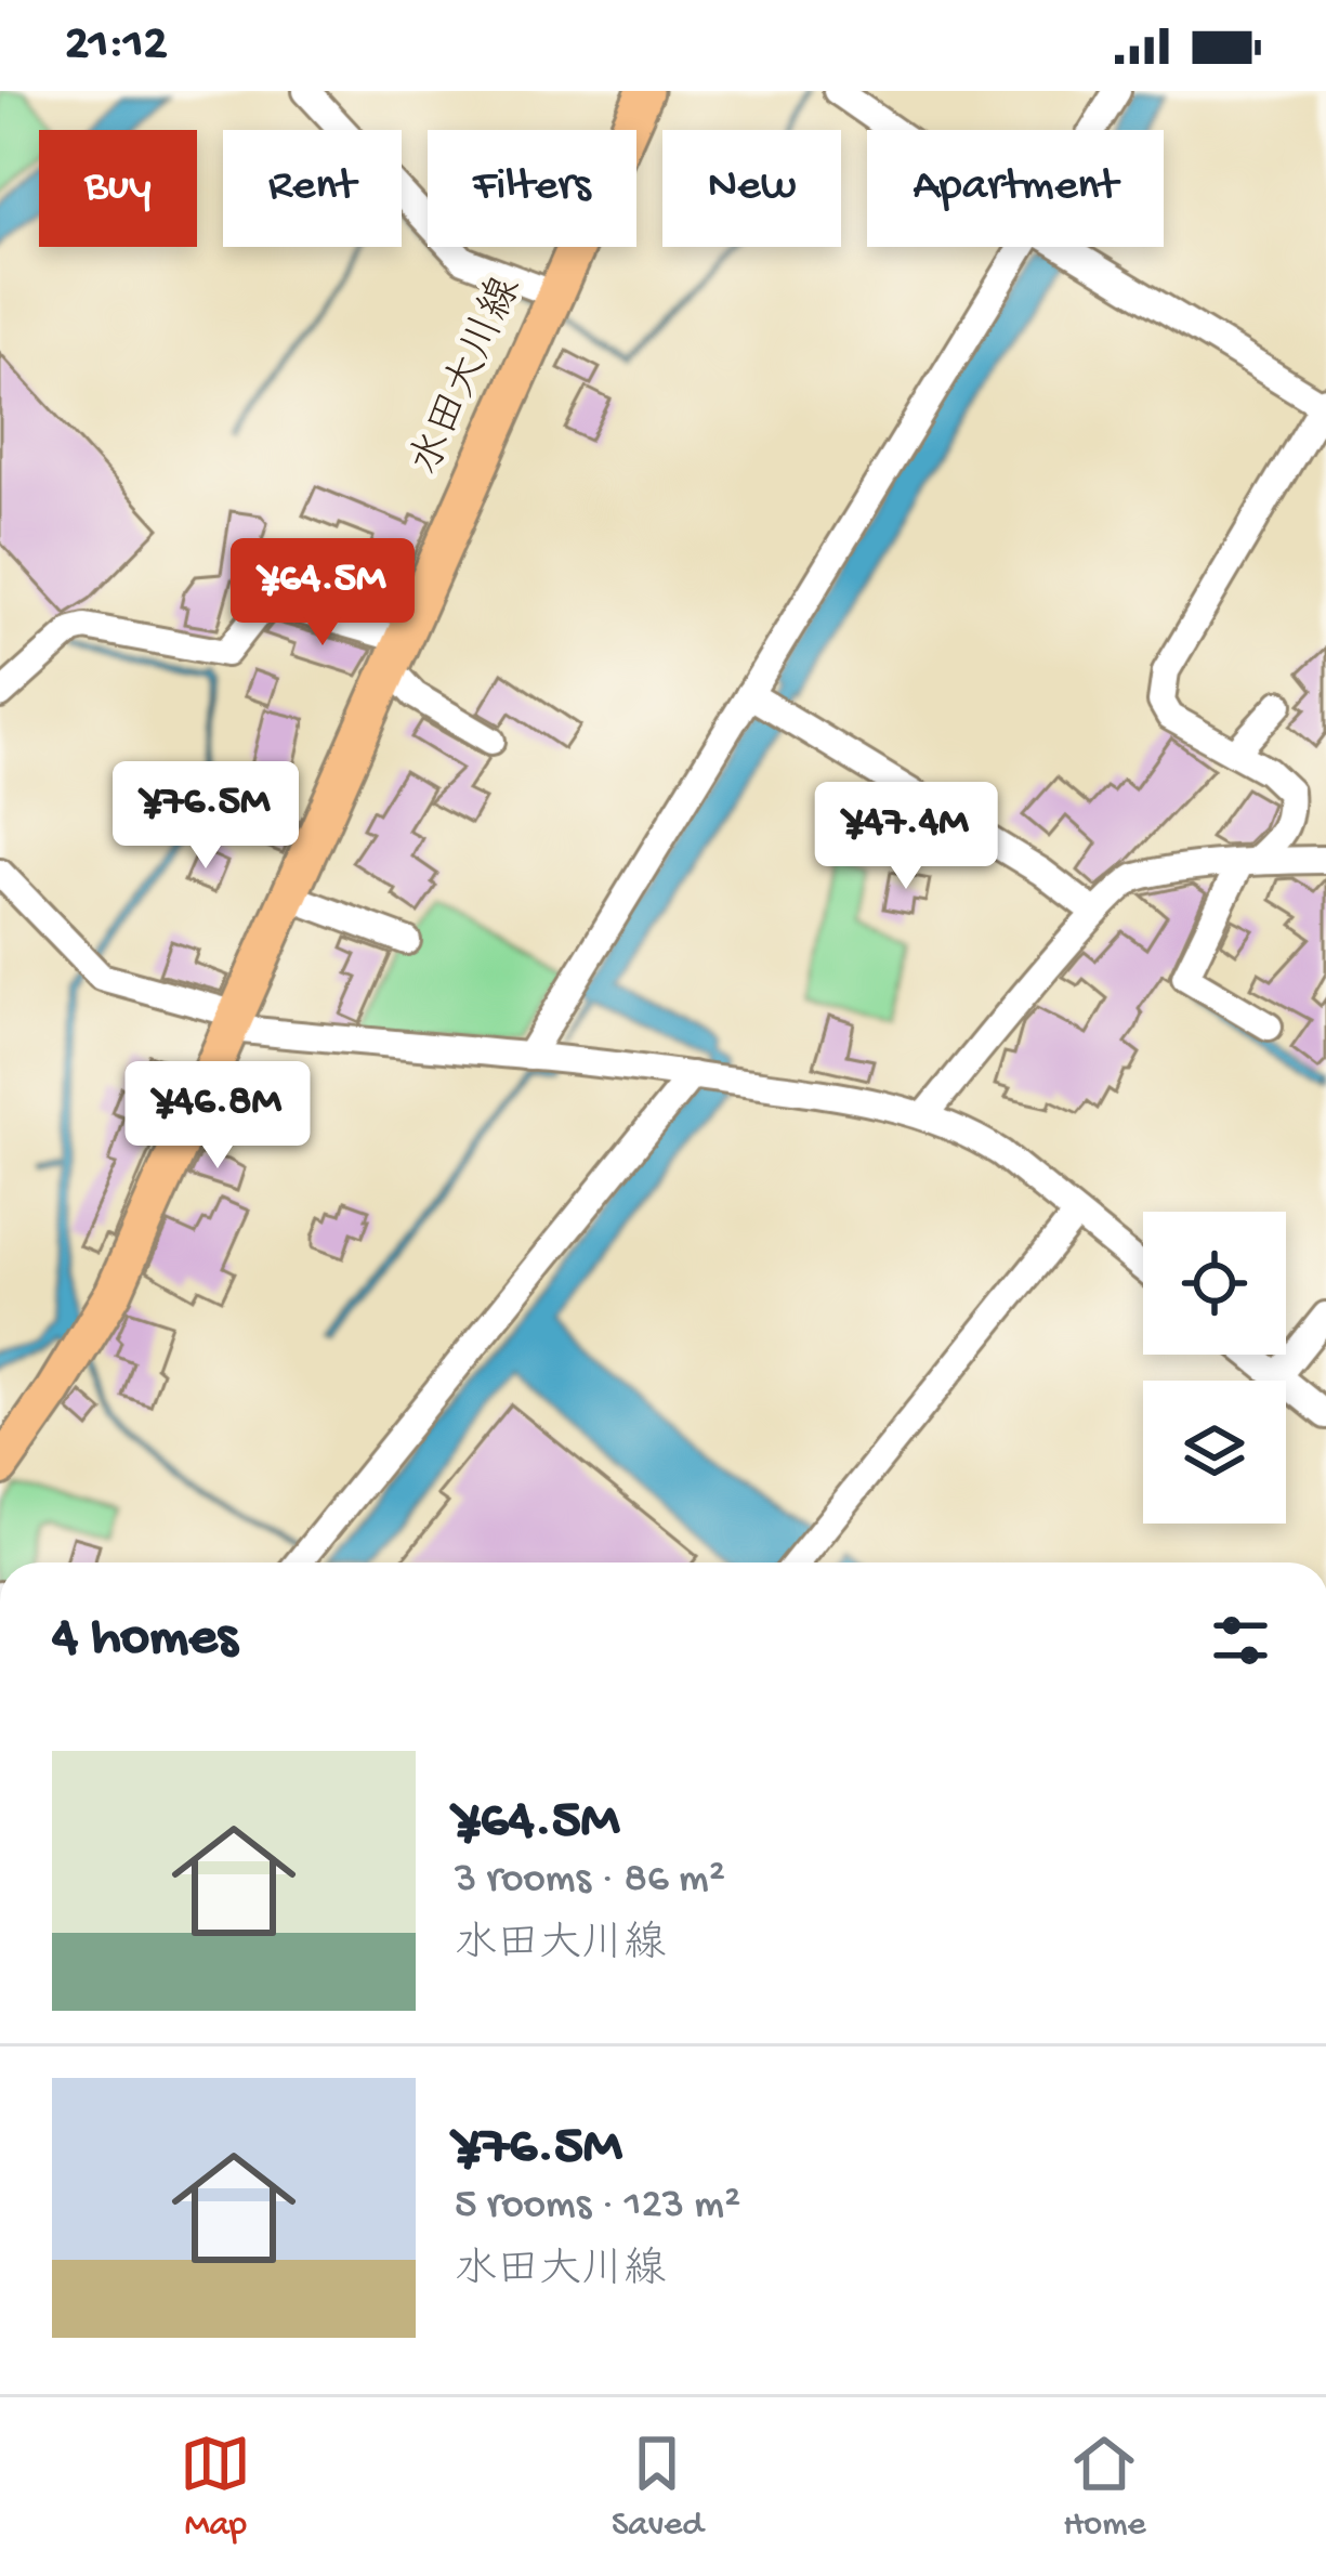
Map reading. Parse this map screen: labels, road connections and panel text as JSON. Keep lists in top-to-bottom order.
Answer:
{
  "streets": {
    "main road": ["水田大川線"]
  },
  "page": {
    "status": "21:12",
    "chip": [
      "Buy",
      "Rent",
      "Filters",
      "New",
      "Apartment"
    ],
    "price": [
      "¥64.5M",
      "¥76.5M",
      "¥47.4M",
      "¥46.8M"
    ],
    "heading": "4 homes",
    "list": [
      {
        "name": "¥64.5M",
        "note": "3 rooms · 86 m² · 水田大川線"
      },
      {
        "name": "¥76.5M",
        "note": "5 rooms · 123 m² · 水田大川線"
      }
    ],
    "tabs": ["Map", "Saved", "Home"]
  }
}
